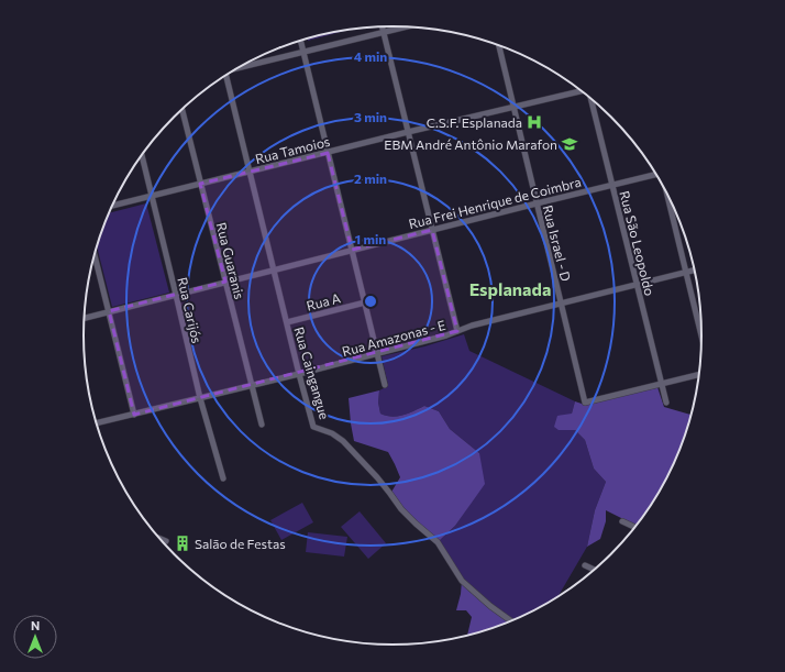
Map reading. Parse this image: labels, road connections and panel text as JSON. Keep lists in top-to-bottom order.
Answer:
{
  "streets": {
    "street": [
      "Rua Tamoios",
      "Rua Frei Henrique de Coimbra",
      "Rua Israel - D",
      "Rua São Leopoldo",
      "Rua Guaranis",
      "Rua A",
      "Rua Carijós",
      "Rua Amazonas - E",
      "Rua Caingangue"
    ]
  },
  "crossings": [
    ["Rua Tamoios", "Rua Israel - D"],
    ["Rua Tamoios", "Rua Guaranis"],
    ["Rua Tamoios", "Rua Carijós"],
    ["Rua Tamoios", "Rua Caingangue"],
    ["Rua Frei Henrique de Coimbra", "Rua Israel - D"],
    ["Rua Frei Henrique de Coimbra", "Rua São Leopoldo"],
    ["Rua Frei Henrique de Coimbra", "Rua Guaranis"],
    ["Rua Frei Henrique de Coimbra", "Rua Carijós"],
    ["Rua Frei Henrique de Coimbra", "Rua Caingangue"],
    ["Rua Israel - D", "Rua São Leopoldo"],
    ["Rua Israel - D", "Rua Amazonas - E"],
    ["Rua São Leopoldo", "Rua Amazonas - E"],
    ["Rua Guaranis", "Rua Amazonas - E"],
    ["Rua A", "Rua Caingangue"],
    ["Rua Carijós", "Rua Amazonas - E"],
    ["Rua Amazonas - E", "Rua Caingangue"]
  ],
  "districts": ["Esplanada"],
  "places": {
    "hospital": ["C.S.F. Esplanada"],
    "school or university": ["EBM André Antônio Marafon"],
    "building": ["Salão de Festas"]
  },
  "north": "top",
  "rings": [
    "4 min",
    "3 min",
    "2 min",
    "1 min"
  ]
}
